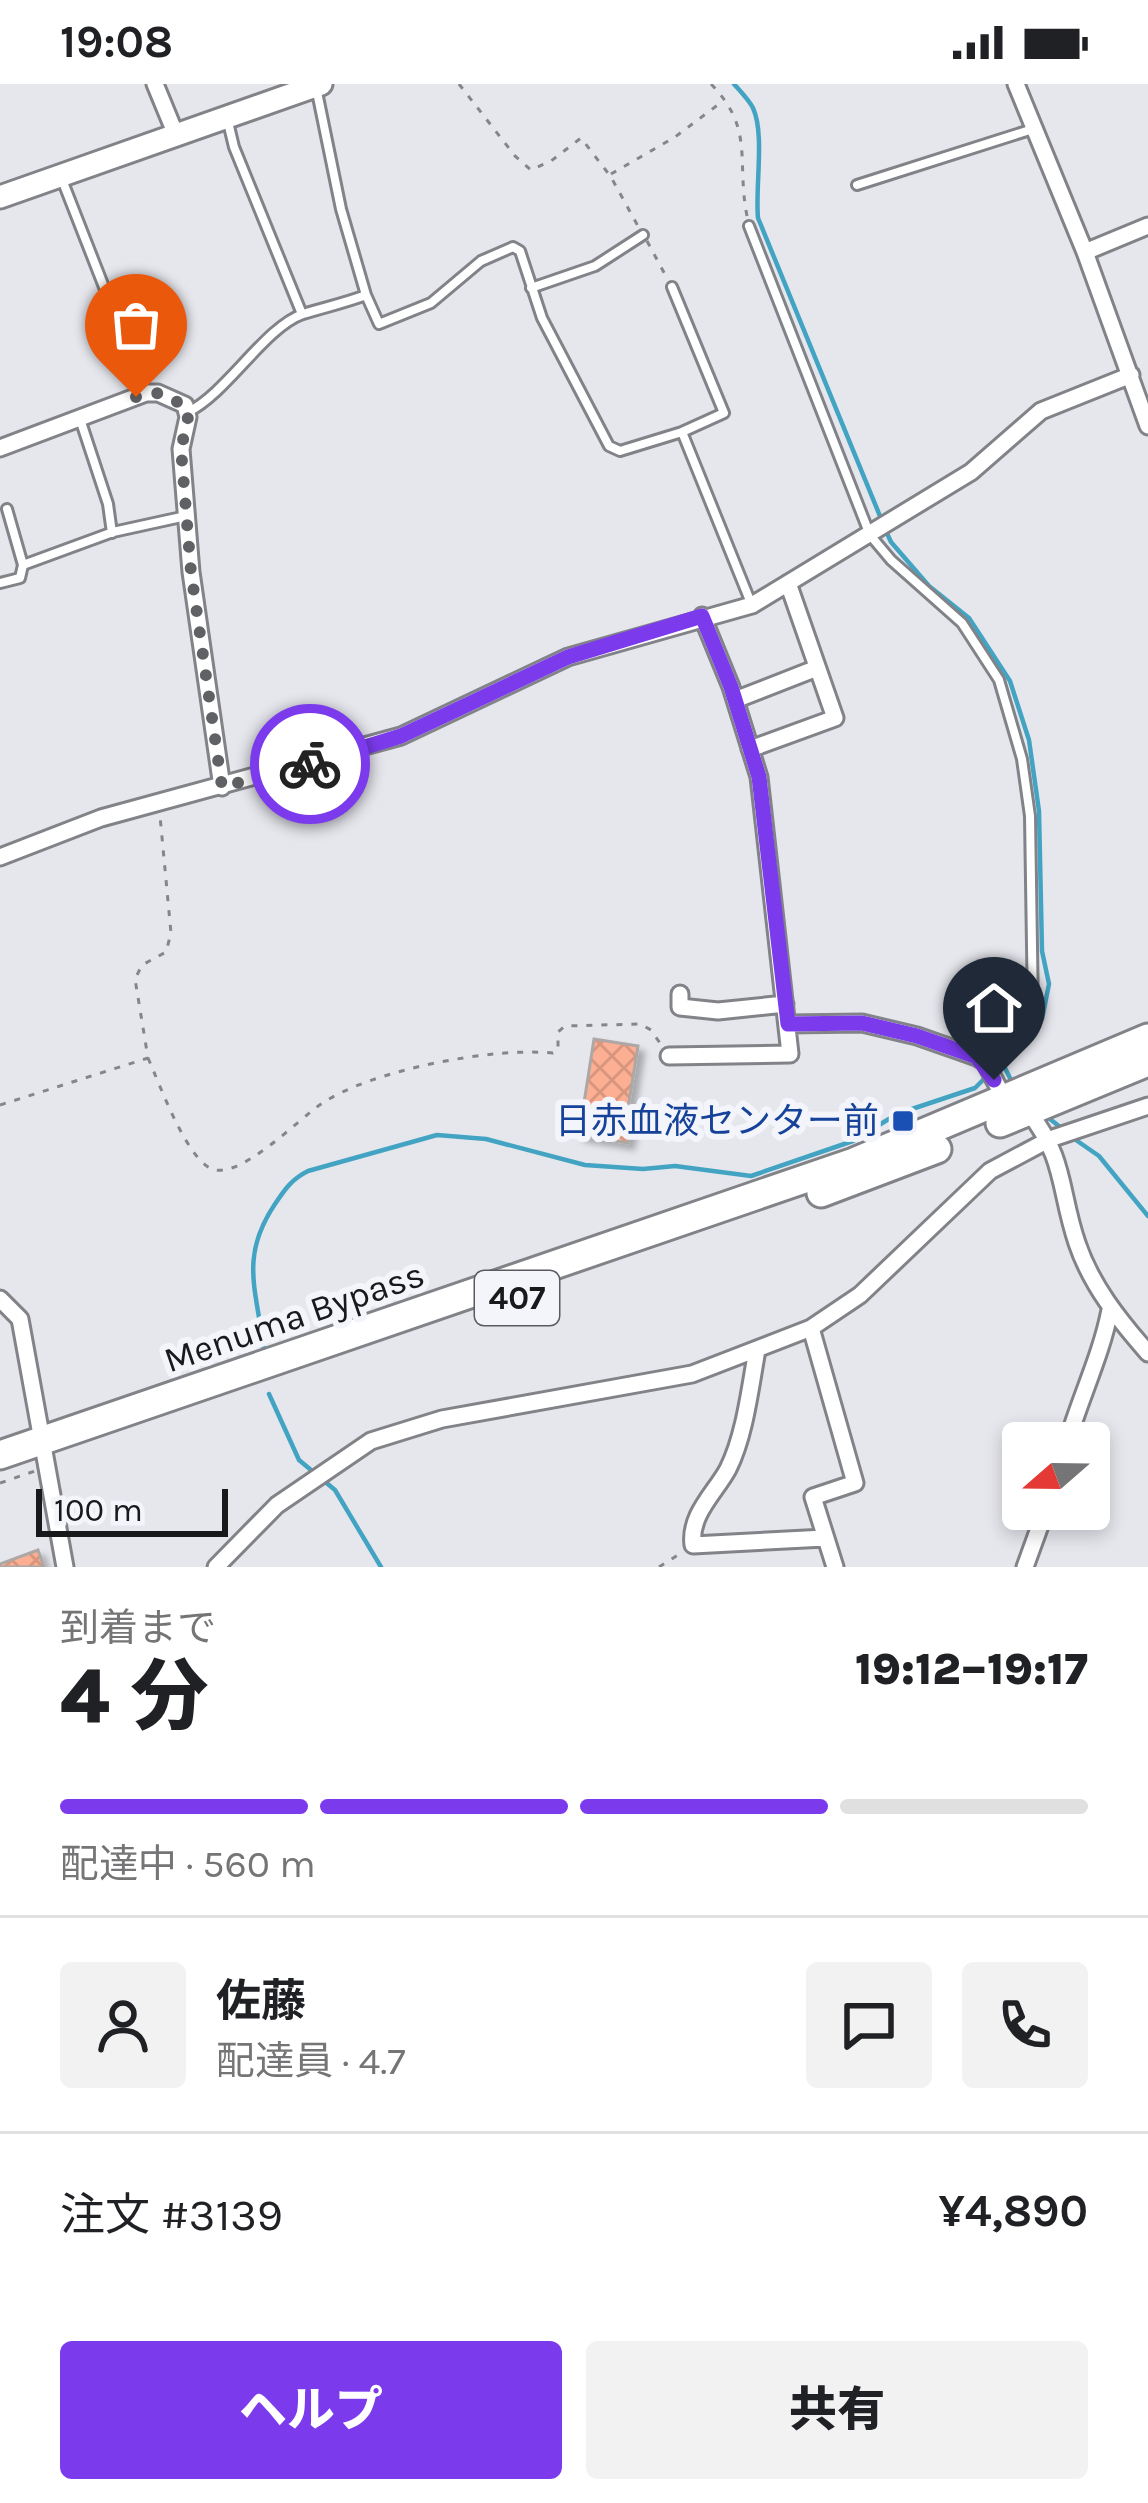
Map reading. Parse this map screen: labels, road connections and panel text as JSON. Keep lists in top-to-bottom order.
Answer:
{
  "streets": {
    "highway": ["407", "Menuma Bypass"]
  },
  "places": {
    "transit": ["日赤血液センター前"]
  },
  "scale_bar": "100 m",
  "north": "left",
  "page": {
    "status": "19:08",
    "scale": "100 m",
    "heading": ["4 分", "到着まで", "19:12–19:17"],
    "panel": [
      "佐藤",
      "配達員 · 4.7",
      "注文 #3139",
      "¥4,890"
    ],
    "bar": "配達中 · 560 m",
    "buttons": ["ヘルプ", "共有"]
  }
}
